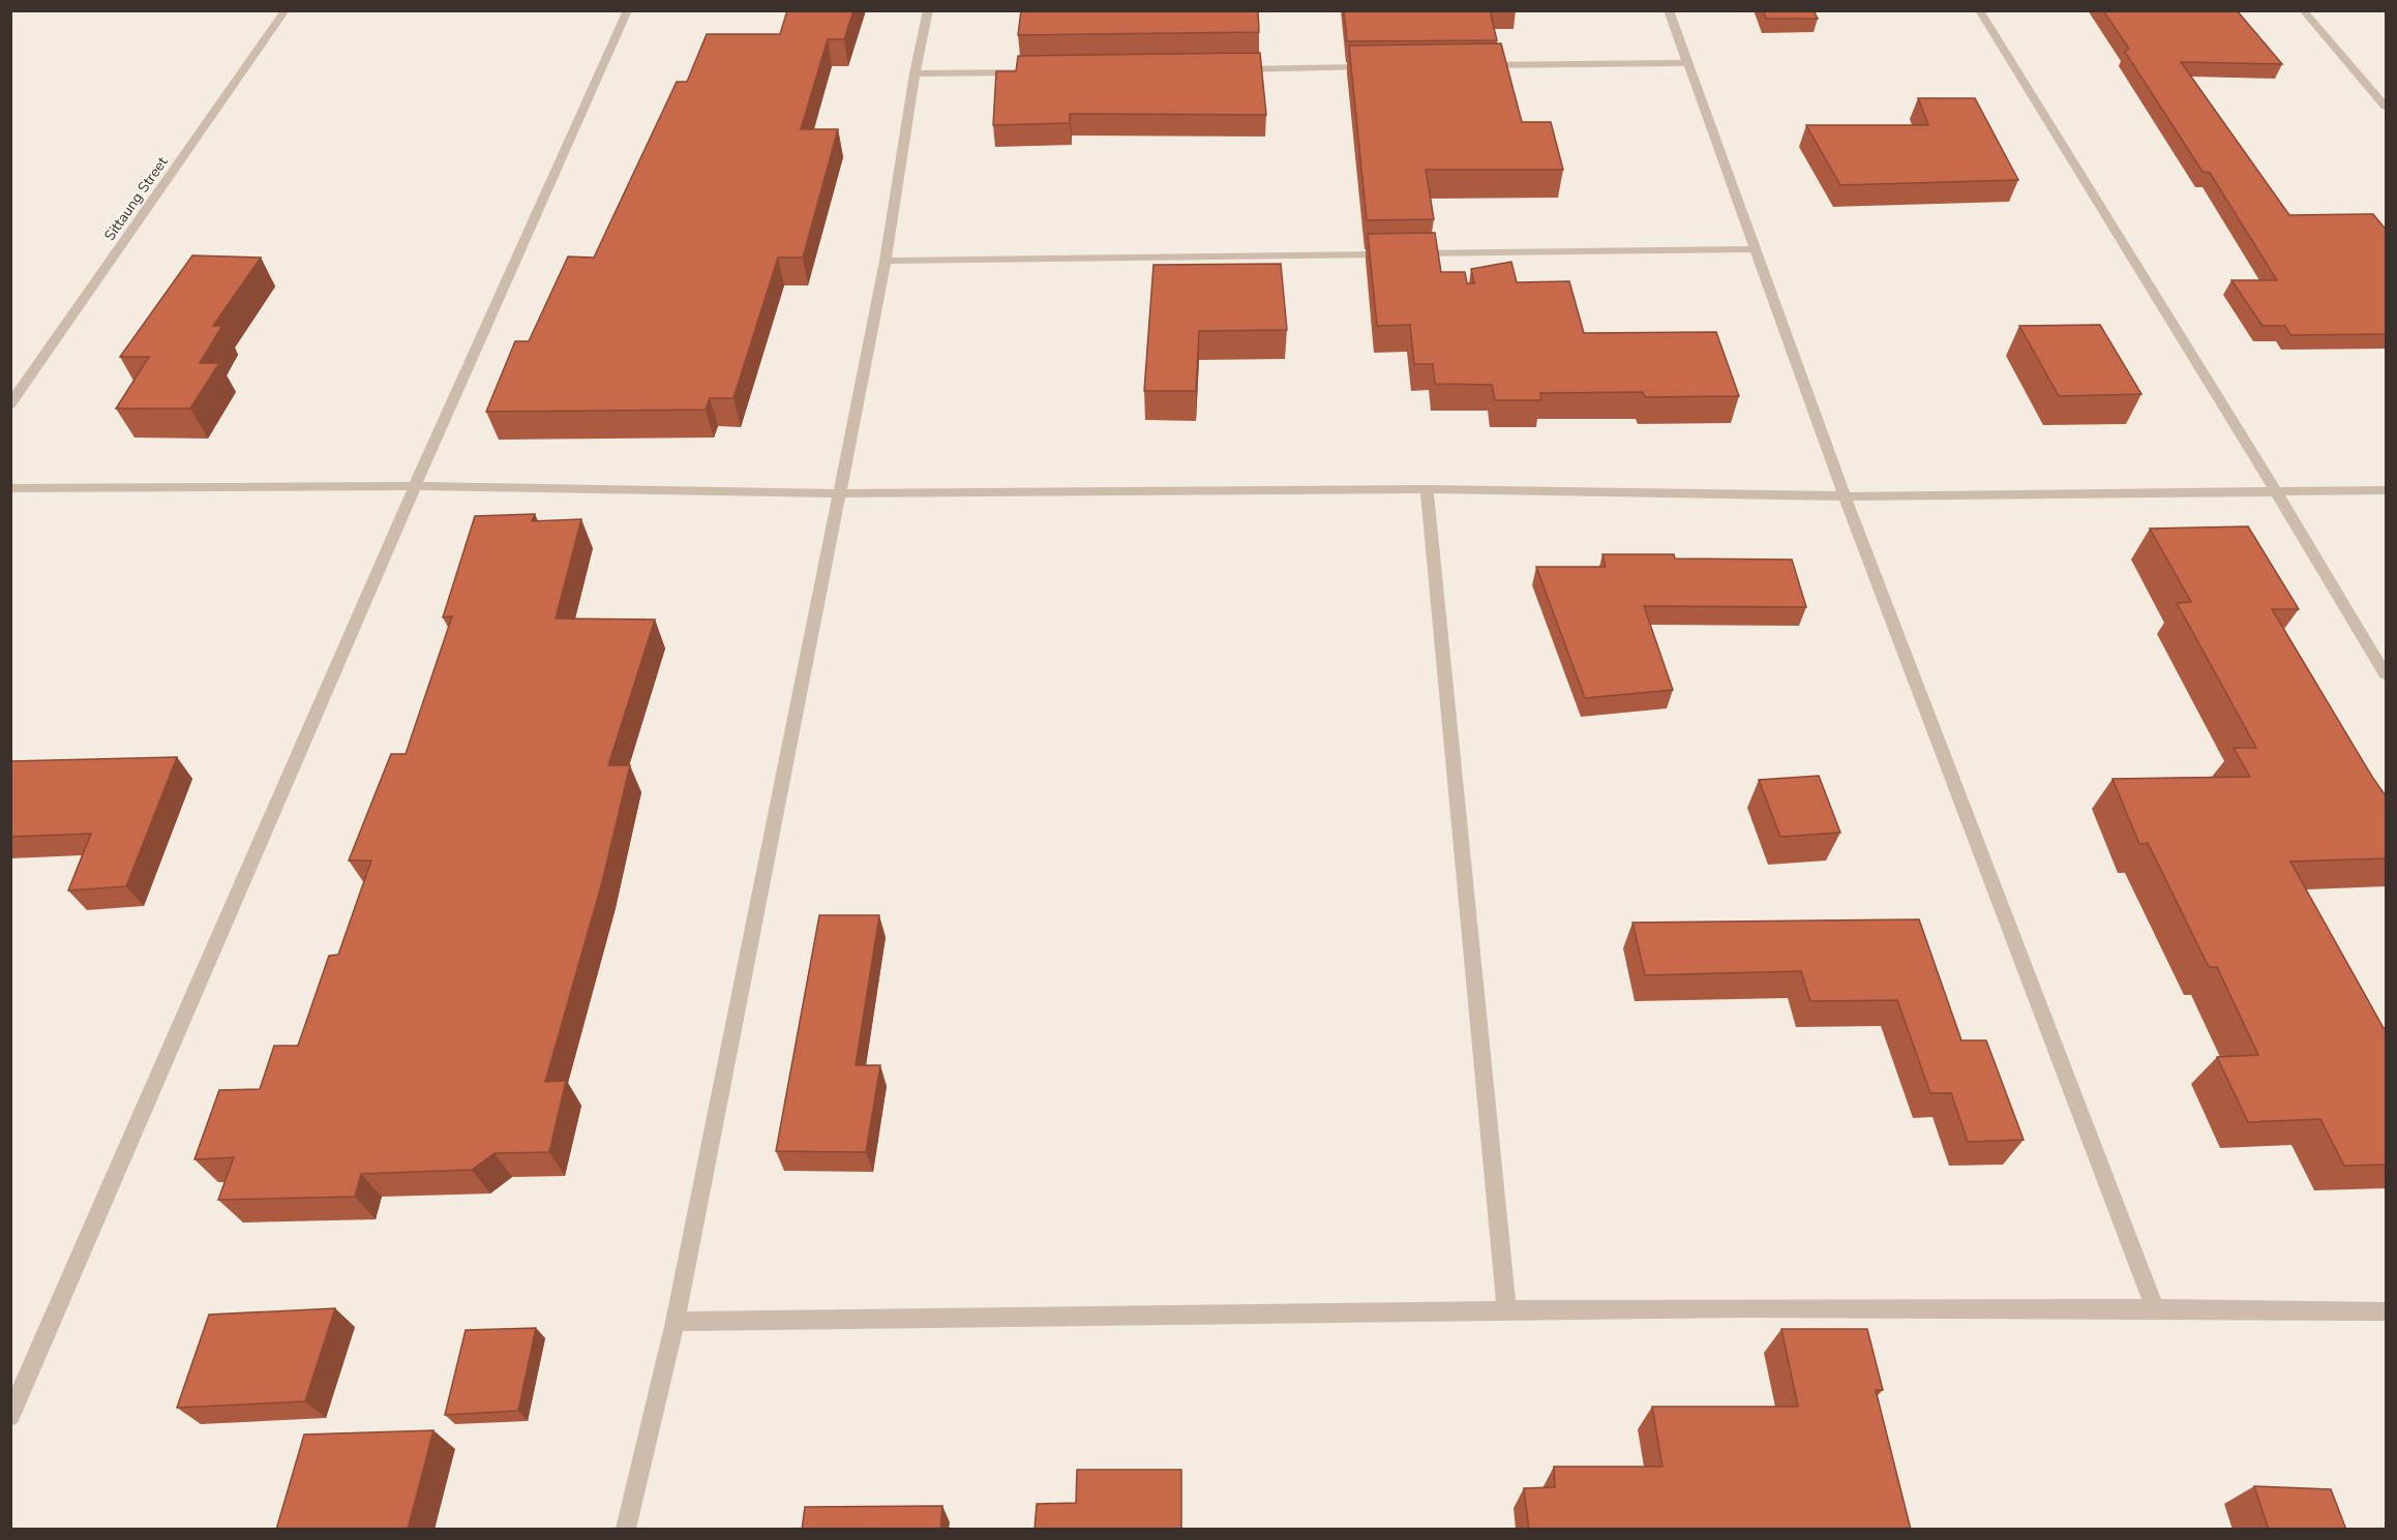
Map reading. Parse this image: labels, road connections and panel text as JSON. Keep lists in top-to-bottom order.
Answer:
{
  "streets": {
    "street": ["Sittaung Street"]
  }
}
